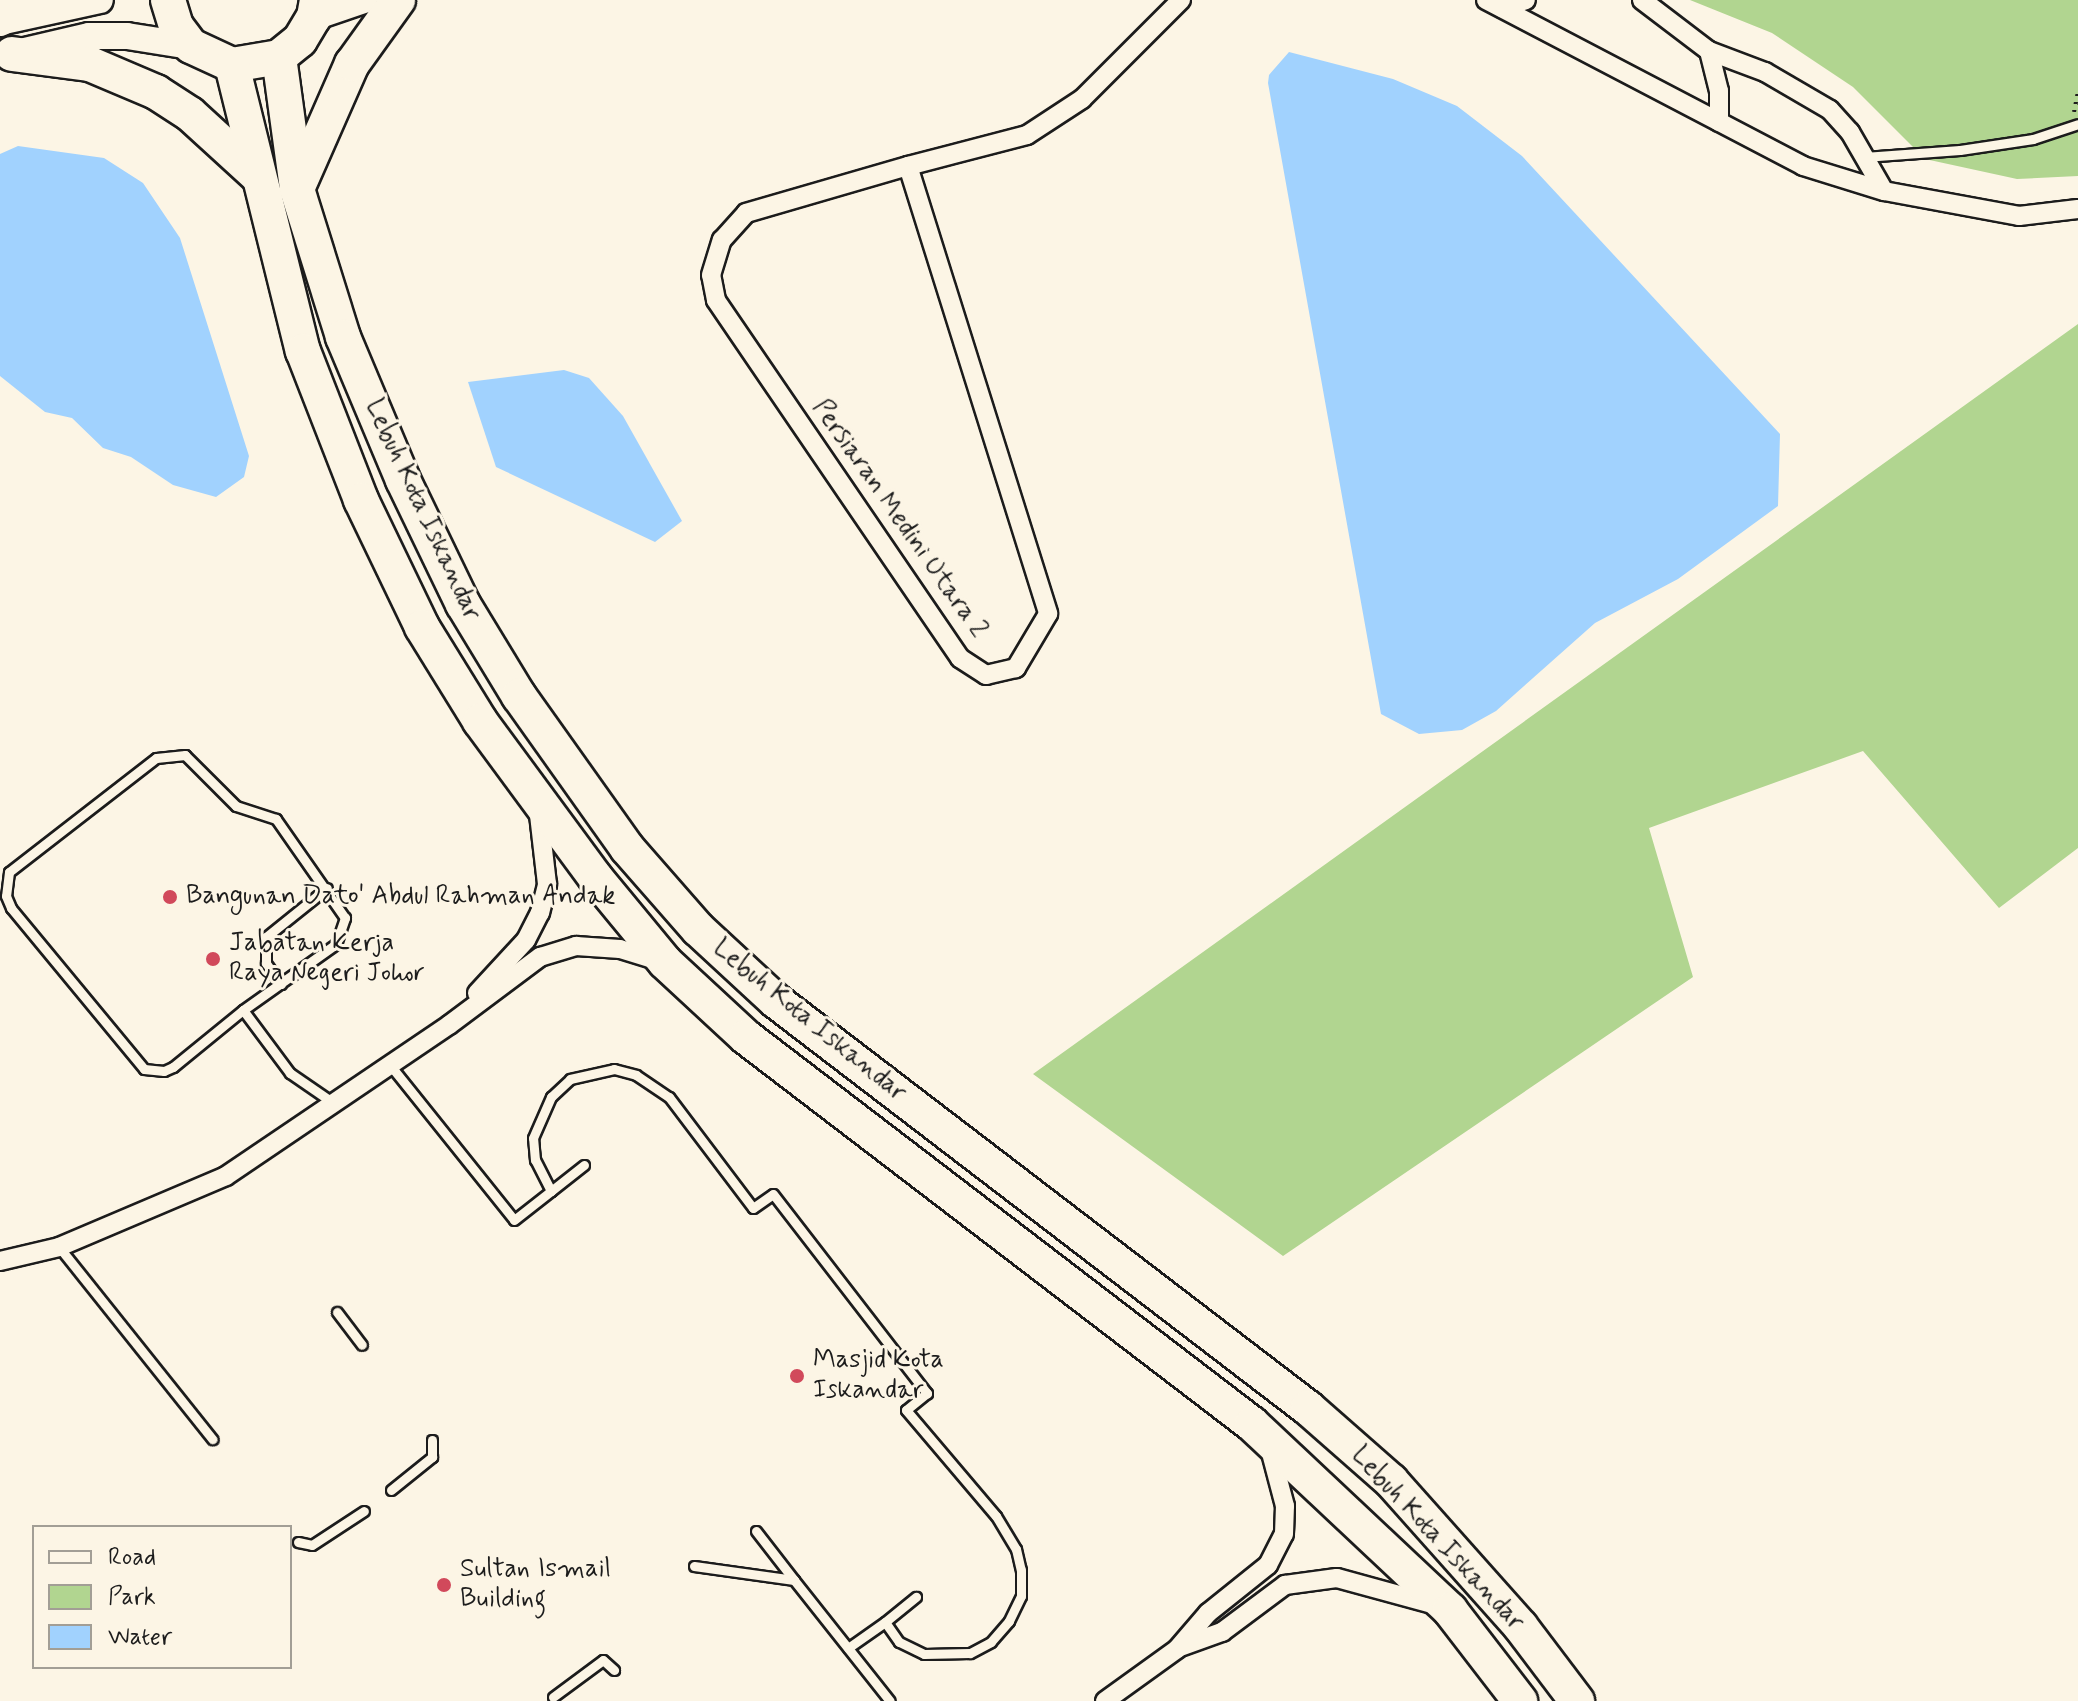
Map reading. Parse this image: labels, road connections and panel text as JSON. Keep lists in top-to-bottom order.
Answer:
{
  "streets": {
    "highway": ["Lebuh Kota Iskandar"],
    "street": ["Persiaran Medini Utara 2"]
  },
  "places": [
    "Bangunan Dato' Abdul Rahman Andak",
    "Jabatan Kerja Raya Negeri Johor",
    "Masjid Kota Iskandar",
    "Sultan Ismail Building"
  ],
  "legend": ["Road", "Park", "Water"]
}
